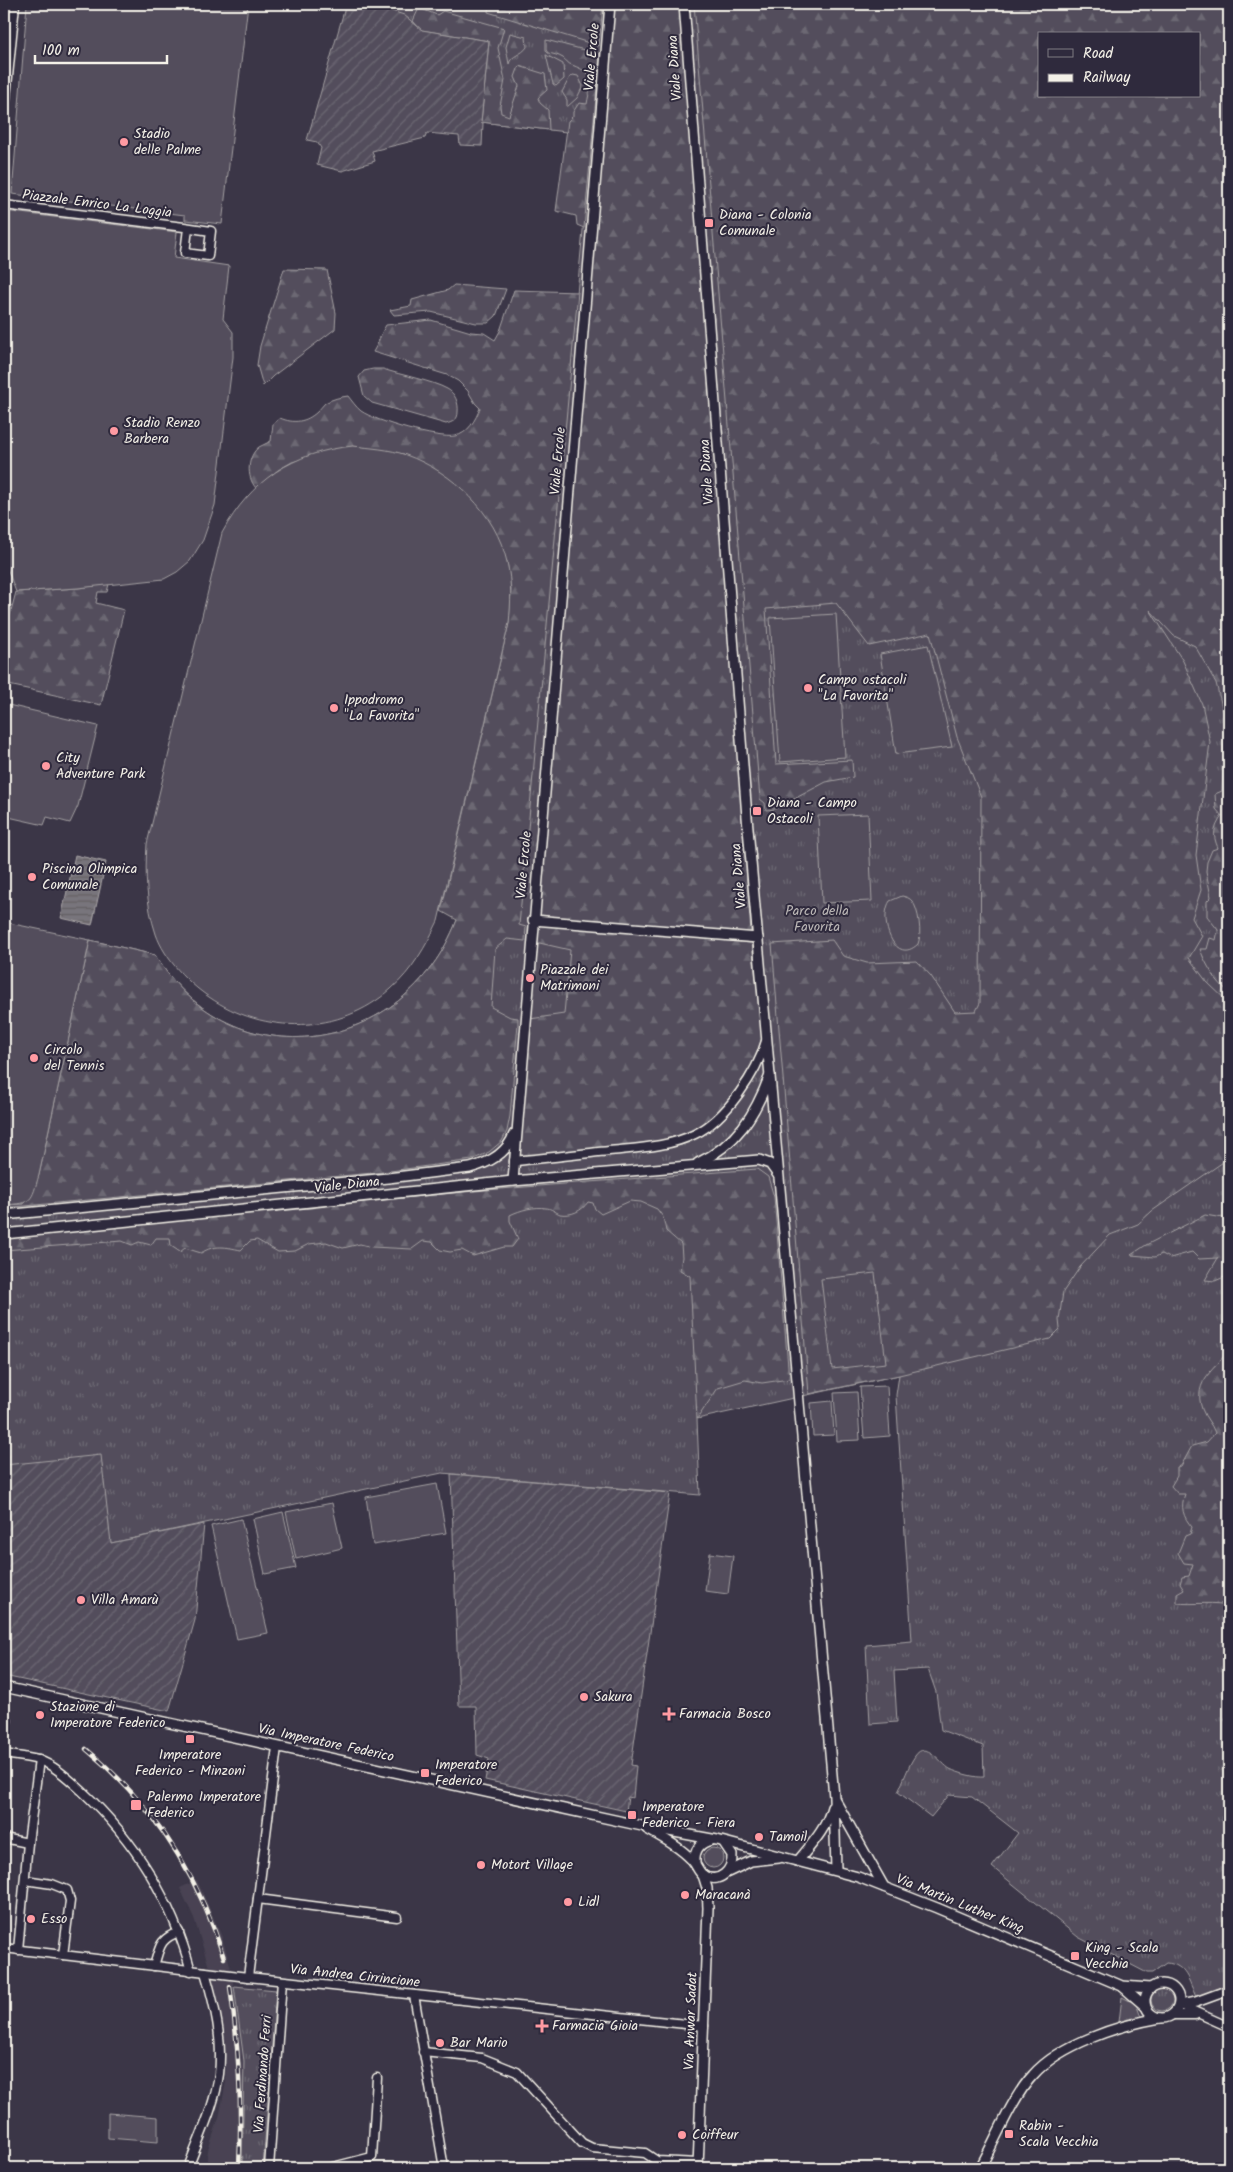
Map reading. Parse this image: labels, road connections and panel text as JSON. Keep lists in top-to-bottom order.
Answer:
{
  "streets": {
    "street": [
      "Viale Ercole",
      "Viale Diana",
      "Piazzale Enrico La Loggia",
      "Via Imperatore Federico",
      "Via Martin Luther King",
      "Via Andrea Cirrincione",
      "Via Anwar Sadat",
      "Via Ferdinando Ferri"
    ]
  },
  "crossings": [
    ["Viale Ercole", "Viale Diana"],
    ["Via Andrea Cirrincione", "Via Anwar Sadat"],
    ["Via Andrea Cirrincione", "Via Ferdinando Ferri"]
  ],
  "parks": ["Parco della Favorita"],
  "places": {
    "other": [
      "Stadio delle Palme",
      "Stadio Renzo Barbera",
      "Campo ostacoli \"La Favorita\"",
      "Ippodromo \"La Favorita\"",
      "City Adventure Park",
      "Piscina Olimpica Comunale",
      "Piazzale dei Matrimoni",
      "Circolo del Tennis",
      "Villa Amarù",
      "Sakura",
      "Stazione di Imperatore Federico",
      "Tamoil",
      "Motort Village",
      "Maracanà",
      "Lidl",
      "Esso",
      "Bar Mario",
      "Coiffeur"
    ],
    "transit": [
      "Diana - Colonia Comunale",
      "Diana - Campo Ostacoli",
      "Imperatore Federico - Minzoni",
      "Imperatore Federico",
      "Palermo Imperatore Federico",
      "Imperatore Federico - Fiera",
      "King - Scala Vecchia",
      "Rabin - Scala Vecchia"
    ],
    "health": ["Farmacia Bosco", "Farmacia Gioia"]
  },
  "legend": ["Road", "Railway"],
  "scale_bar": "100 m"
}
